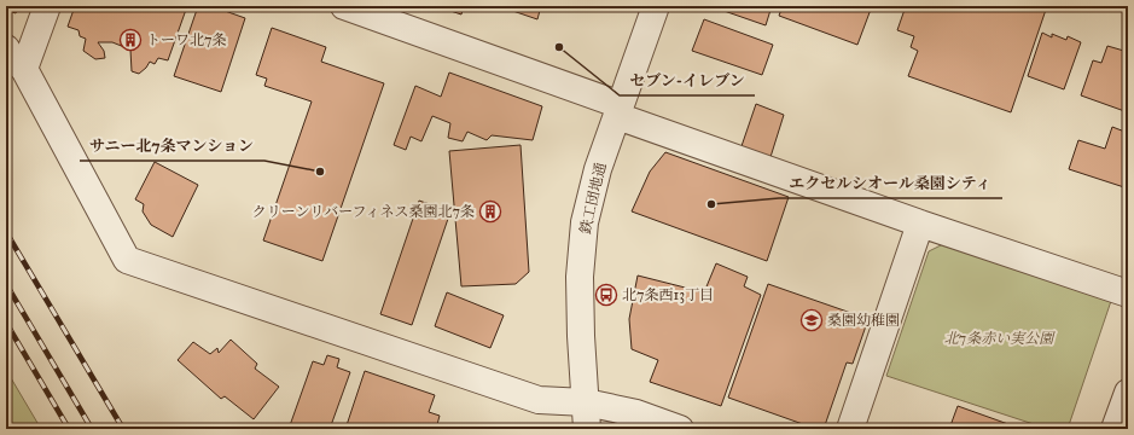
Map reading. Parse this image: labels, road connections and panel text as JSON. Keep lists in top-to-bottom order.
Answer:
{
  "streets": {
    "street": ["鉄工団地通"]
  },
  "parks": ["北7条赤い実公園"],
  "places": {
    "building": ["トーワ北7条", "クリーンリバーフィネス桑園北7条"],
    "other": ["セブン-イレブン", "サニー北7条マンション", "エクセルシオール桑園シティ"],
    "bus stop": ["北7条西13丁目"],
    "school or university": ["桑園幼稚園"]
  }
}
